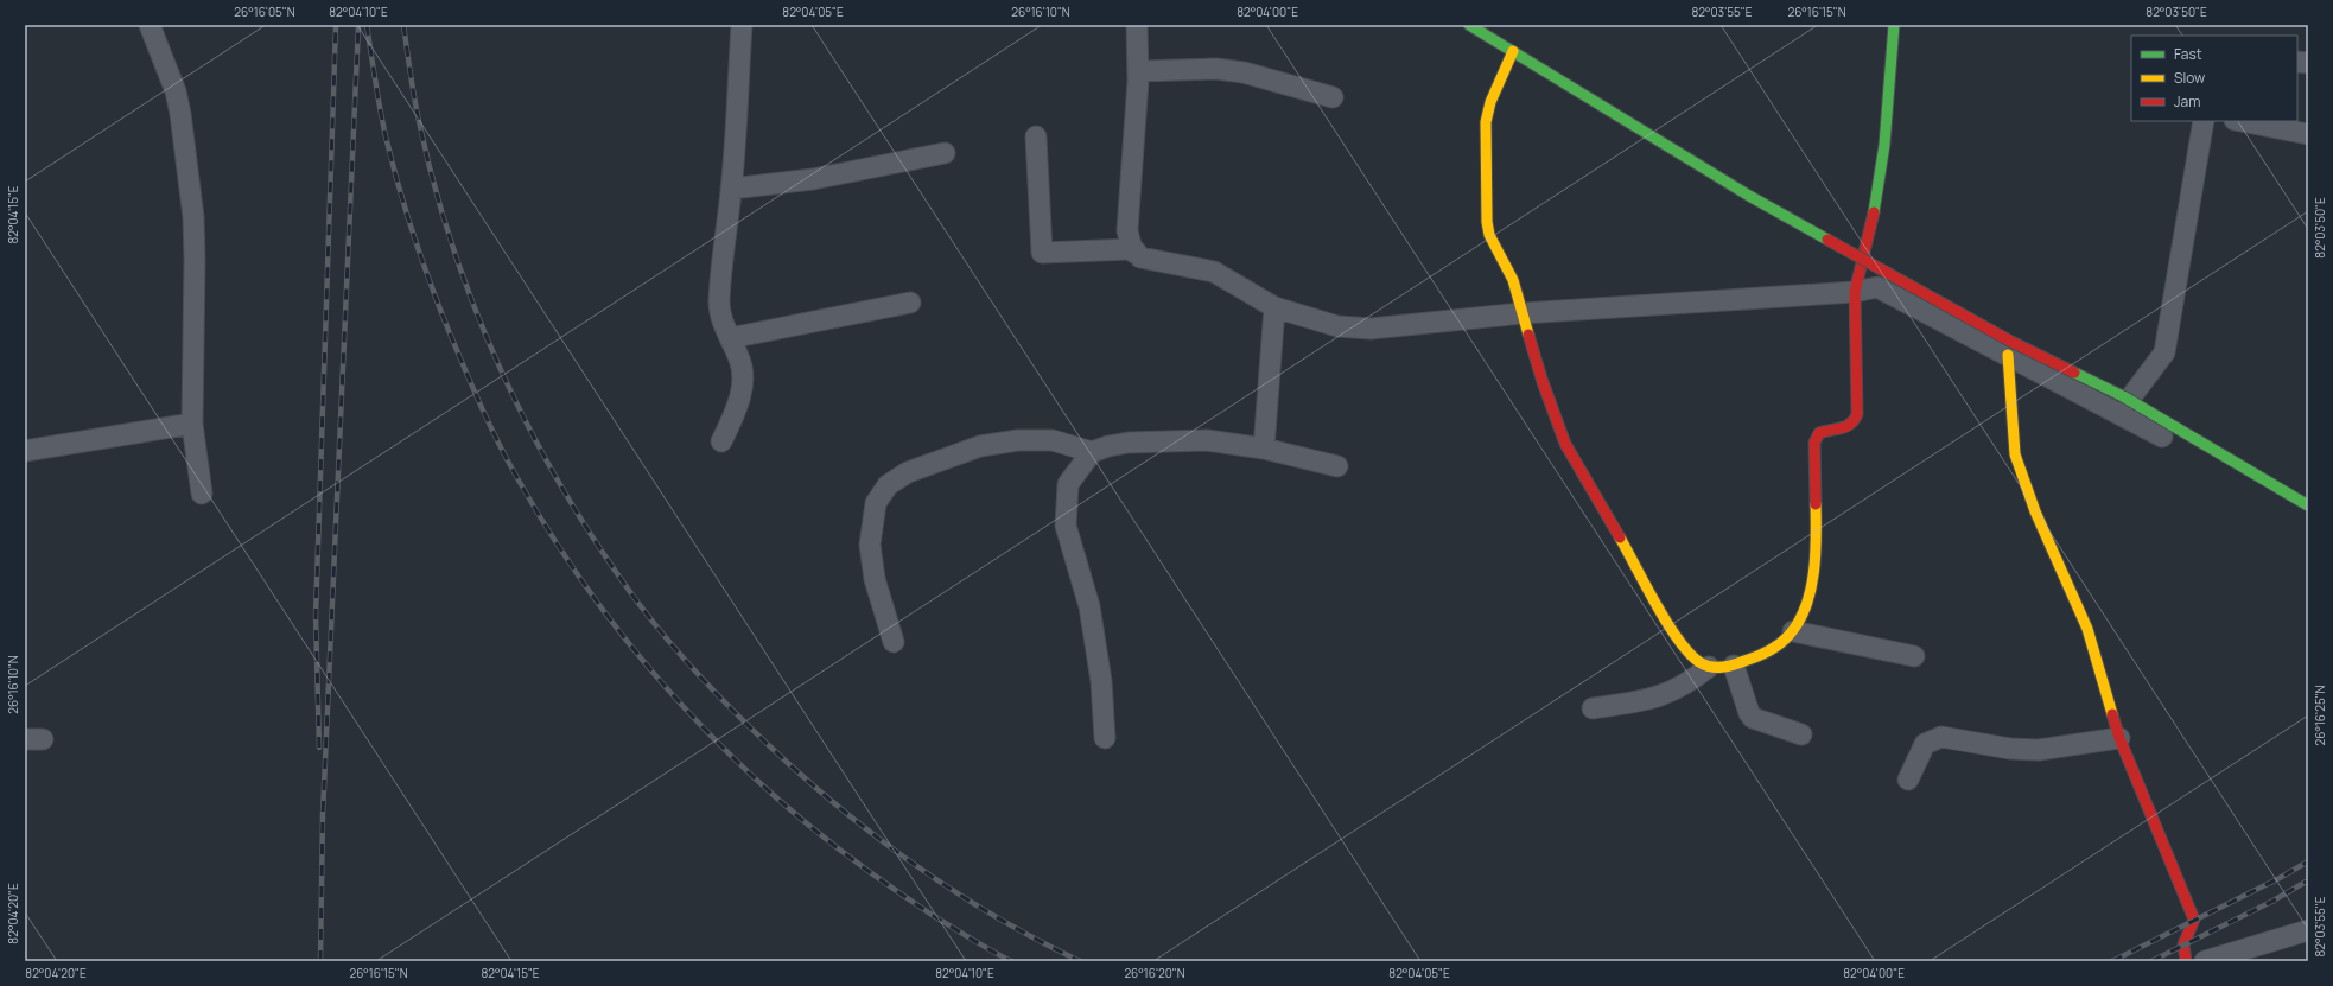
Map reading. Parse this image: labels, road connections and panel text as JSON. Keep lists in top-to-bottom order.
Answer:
{
  "legend": ["Fast", "Slow", "Jam"],
  "coordinates": [
    "26°16'05\"N",
    "82°04'10\"E",
    "82°04'05\"E",
    "26°16'10\"N",
    "82°04'00\"E",
    "82°03'55\"E",
    "26°16'15\"N",
    "82°03'50\"E",
    "82°04'15\"E",
    "26°16'25\"N",
    "82°04'20\"E",
    "26°16'20\"N"
  ]
}
